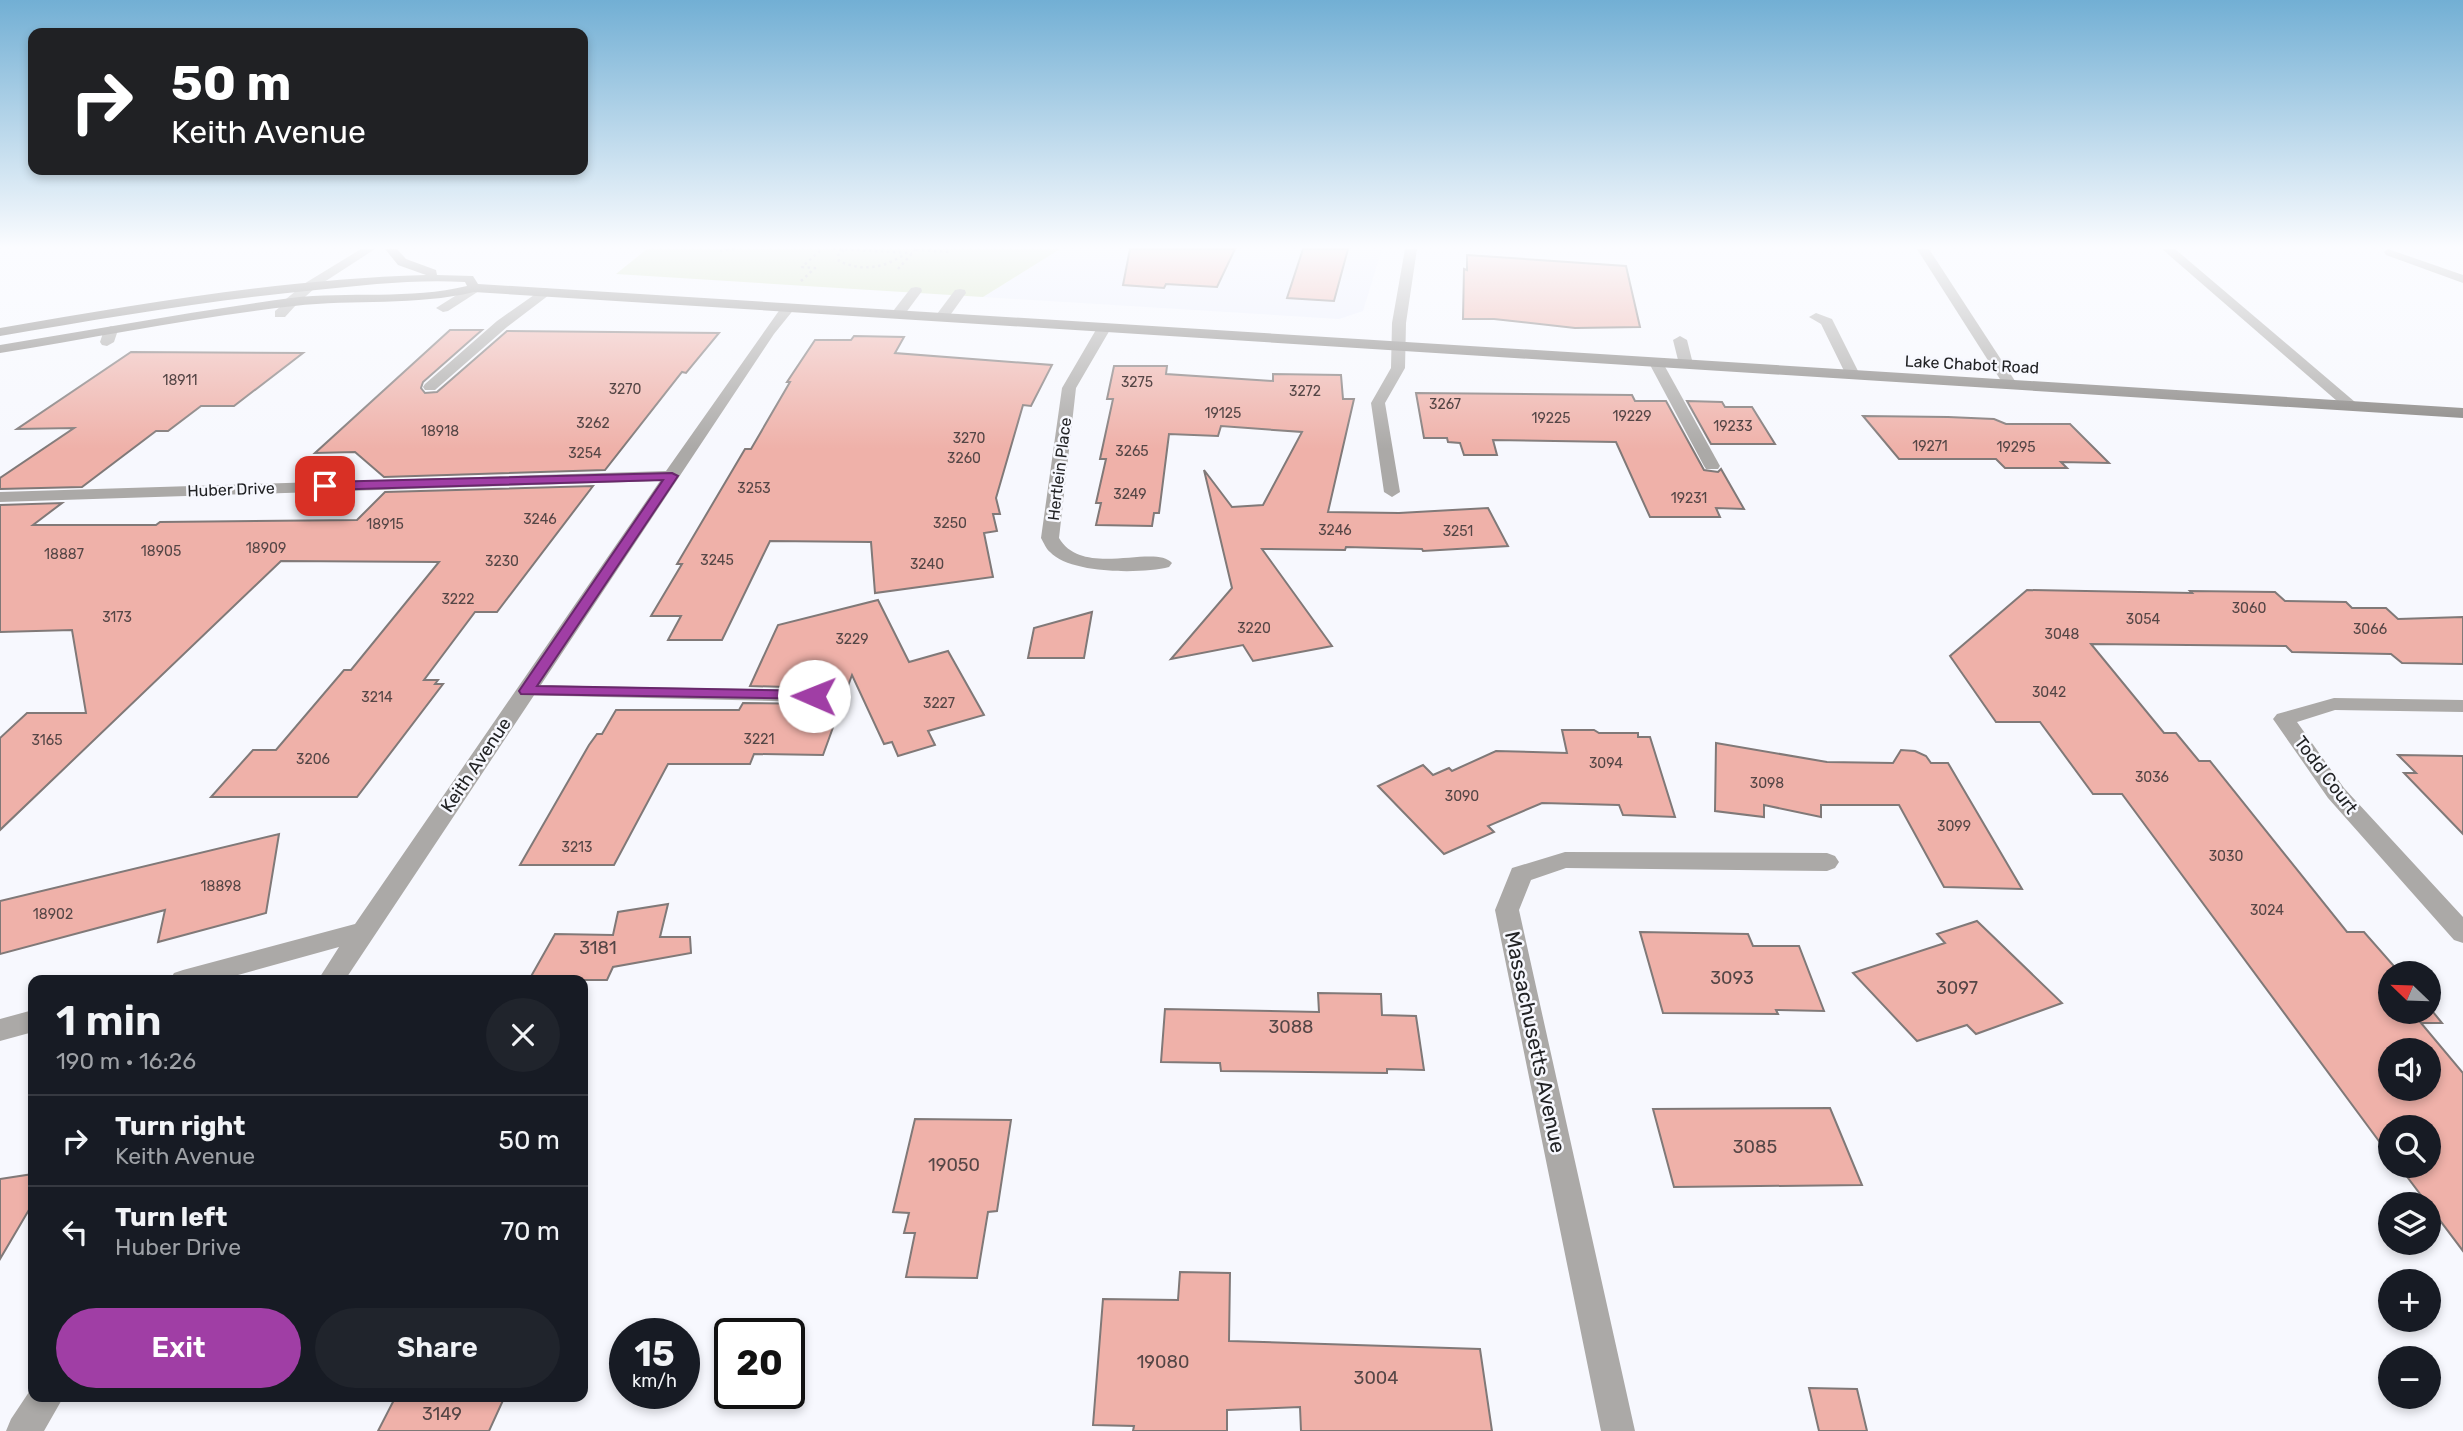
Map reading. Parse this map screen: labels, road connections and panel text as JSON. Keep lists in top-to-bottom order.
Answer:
{
  "streets": {
    "main road": ["Lake Chabot Road"],
    "street": [
      "Hertlein Place",
      "Huber Drive",
      "Keith Avenue",
      "Todd Court",
      "Massachusetts Avenue"
    ]
  },
  "crossings": [
    ["Lake Chabot Road", "Hertlein Place"],
    ["Huber Drive", "Keith Avenue"]
  ],
  "house_numbers": [
    "18911",
    "3275",
    "3270",
    "3272",
    "3267",
    "19125",
    "19229",
    "19225",
    "3262",
    "19233",
    "18918",
    "3270",
    "19271",
    "19295",
    "3265",
    "3254",
    "3260",
    "3253",
    "3249",
    "19231",
    "3246",
    "3250",
    "18915",
    "3246",
    "3251",
    "18909",
    "18905",
    "18887",
    "3245",
    "3230",
    "3240",
    "3222",
    "3060",
    "3173",
    "3054",
    "3220",
    "3066",
    "3048",
    "3229",
    "3042",
    "3214",
    "3227",
    "3221",
    "3165",
    "3206",
    "3094",
    "3036",
    "3098",
    "3090",
    "3099",
    "3213",
    "3030",
    "18898",
    "3024",
    "18902",
    "3181",
    "3093",
    "3097",
    "3088",
    "3085",
    "19050",
    "19080",
    "3004",
    "3149"
  ],
  "north": "top left",
  "page": {
    "turn": ["50 m", "Keith Avenue"],
    "map_buttons": ["+", "−"],
    "heading": ["1 min", "190 m · 16:26"],
    "list": [
      {
        "name": "Turn right",
        "note": "Keith Avenue",
        "value": "50 m"
      },
      {
        "name": "Turn left",
        "note": "Huber Drive",
        "value": "70 m"
      }
    ],
    "buttons": ["Exit", "Share"],
    "speed": "15 km/h",
    "limit": "20"
  }
}
